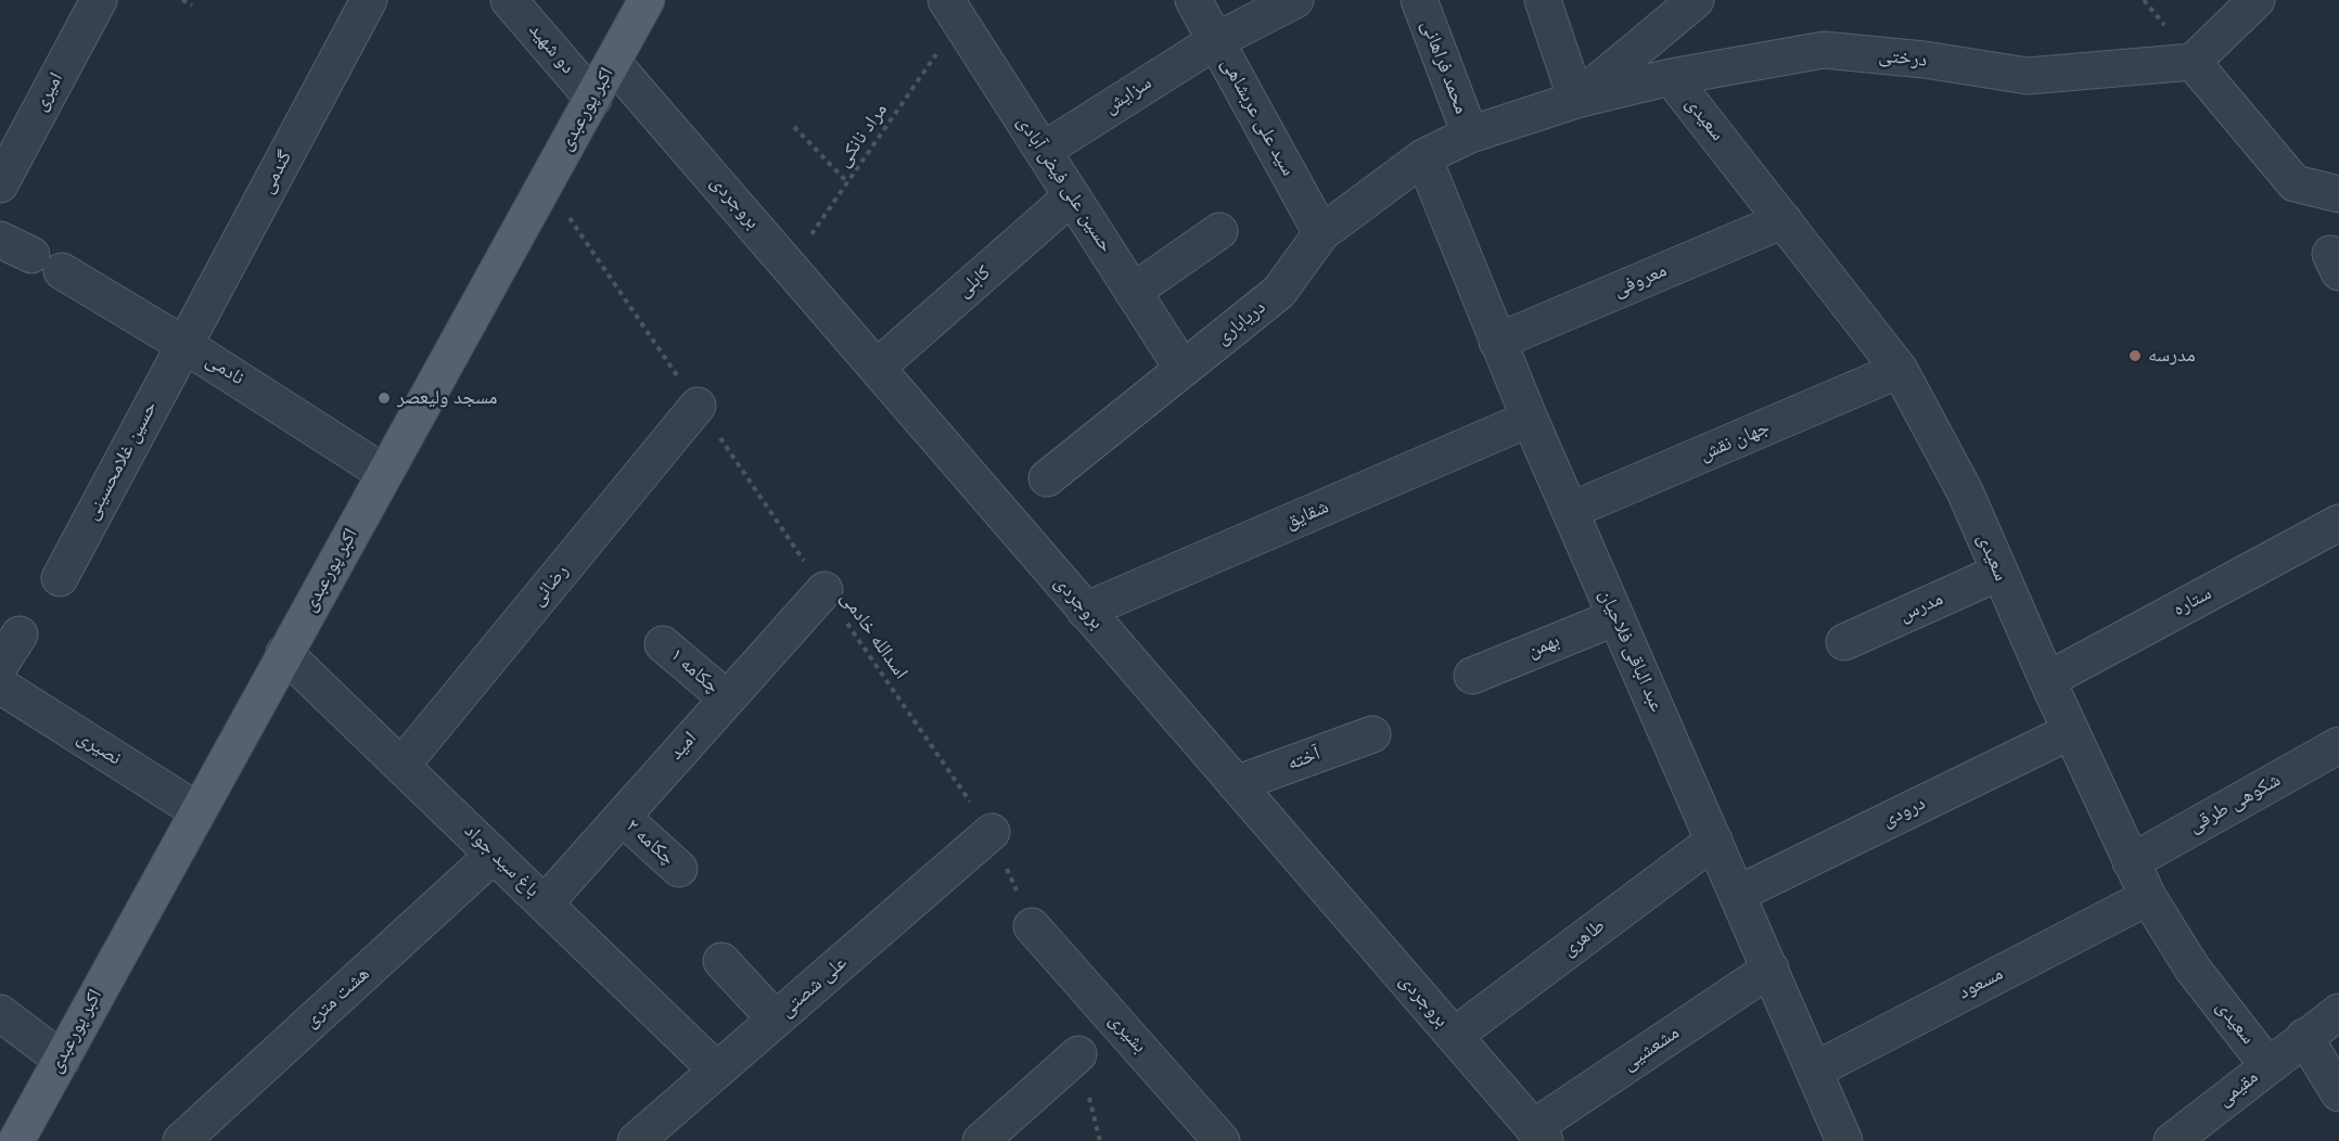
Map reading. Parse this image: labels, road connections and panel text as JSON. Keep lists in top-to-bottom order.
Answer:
{
  "streets": {
    "main road": ["اکبر پورعبدی"],
    "street": [
      "دو شهید",
      "درختی",
      "محمد فراهانی",
      "امیری",
      "سزایش",
      "سید علی عربشاهی",
      "سعیدی",
      "گندمی",
      "حسین علی فیض آبادی",
      "بروجردی",
      "معروفی",
      "کابلی",
      "دریاباری",
      "نادمی",
      "جهان نقش",
      "حسین غلامحسینی",
      "شقایق",
      "رضائی",
      "ستاره",
      "مدرس",
      "بهمن",
      "عبد الباقی فلاحیان",
      "چکامه ۱",
      "امید",
      "نصیری",
      "آخته",
      "شکوهی طرقی",
      "درودی",
      "چکامه ۲",
      "باغ سید جواد",
      "طاهری",
      "مسعود",
      "علی شصتی",
      "هشت متری",
      "بشیری",
      "مشعشیی",
      "مقیمی"
    ],
    "path": ["مراد نانکی", "اسدالله خادمی"]
  },
  "crossings": [
    ["دو شهید", "اکبر پورعبدی"],
    ["درختی", "محمد فراهانی"],
    ["درختی", "سعیدی"],
    ["درختی", "دریاباری"],
    ["درختی", "عبد الباقی فلاحیان"],
    ["سزایش", "سید علی عربشاهی"],
    ["سزایش", "حسین علی فیض آبادی"],
    ["اکبر پورعبدی", "بروجردی"],
    ["اکبر پورعبدی", "نادمی"],
    ["اکبر پورعبدی", "اسدالله خادمی"],
    ["اکبر پورعبدی", "نصیری"],
    ["اکبر پورعبدی", "باغ سید جواد"],
    ["سید علی عربشاهی", "دریاباری"],
    ["سعیدی", "معروفی"],
    ["سعیدی", "جهان نقش"],
    ["سعیدی", "ستاره"],
    ["سعیدی", "مدرس"],
    ["سعیدی", "شکوهی طرقی"],
    ["سعیدی", "درودی"],
    ["سعیدی", "مسعود"],
    ["سعیدی", "مقیمی"],
    ["مراد نانکی", "حسین علی فیض آبادی"],
    ["مراد نانکی", "بروجردی"],
    ["گندمی", "نادمی"],
    ["گندمی", "حسین غلامحسینی"],
    ["حسین علی فیض آبادی", "کابلی"],
    ["حسین علی فیض آبادی", "دریاباری"],
    ["بروجردی", "کابلی"],
    ["بروجردی", "شقایق"],
    ["بروجردی", "آخته"],
    ["بروجردی", "طاهری"],
    ["بروجردی", "مشعشیی"],
    ["معروفی", "عبد الباقی فلاحیان"],
    ["دریاباری", "عبد الباقی فلاحیان"],
    ["نادمی", "حسین غلامحسینی"],
    ["جهان نقش", "عبد الباقی فلاحیان"],
    ["شقایق", "عبد الباقی فلاحیان"],
    ["رضائی", "اسدالله خادمی"],
    ["رضائی", "باغ سید جواد"],
    ["اسدالله خادمی", "امید"],
    ["اسدالله خادمی", "علی شصتی"],
    ["اسدالله خادمی", "بشیری"],
    ["بهمن", "عبد الباقی فلاحیان"],
    ["عبد الباقی فلاحیان", "درودی"],
    ["عبد الباقی فلاحیان", "طاهری"],
    ["عبد الباقی فلاحیان", "مسعود"],
    ["عبد الباقی فلاحیان", "مشعشیی"],
    ["چکامه ۱", "امید"],
    ["امید", "چکامه ۲"],
    ["امید", "باغ سید جواد"],
    ["باغ سید جواد", "علی شصتی"],
    ["باغ سید جواد", "هشت متری"]
  ],
  "places": ["مدرسه", "مسجد ولیعصر"]
}
